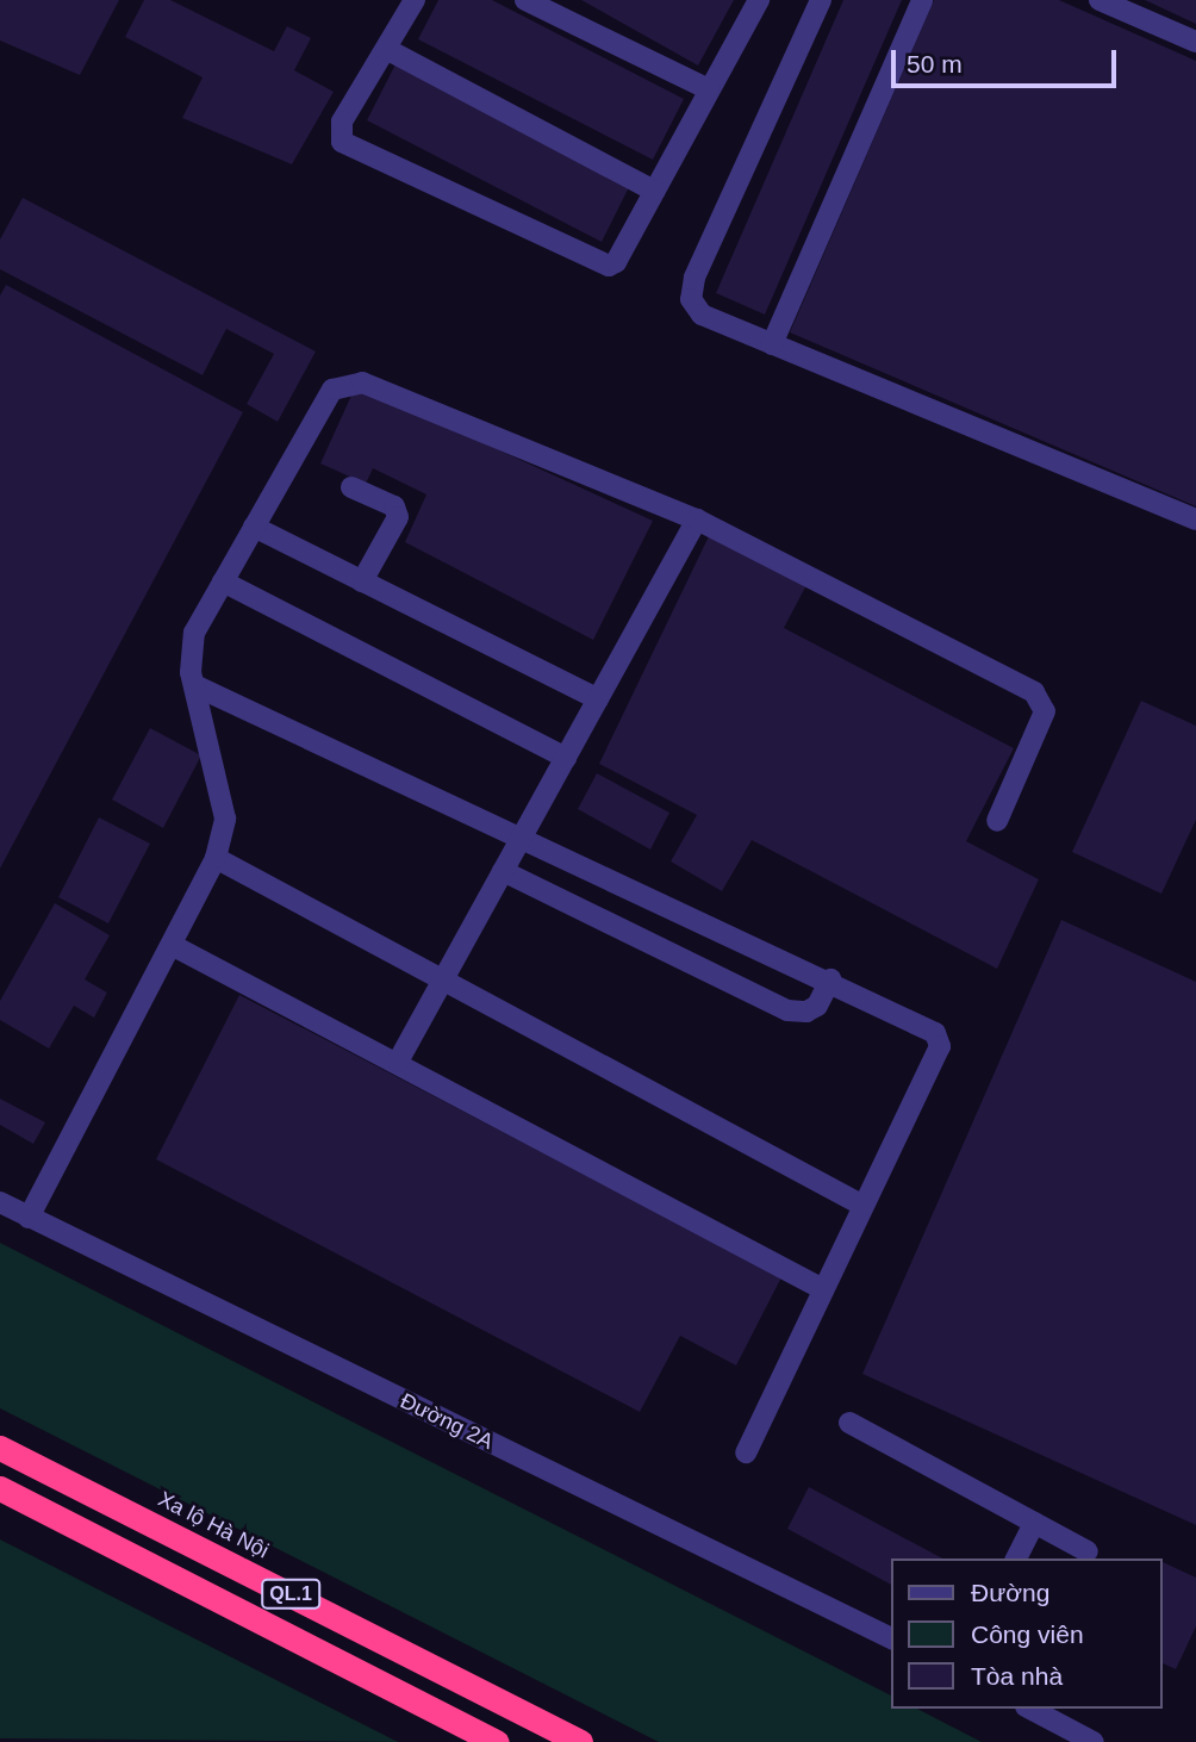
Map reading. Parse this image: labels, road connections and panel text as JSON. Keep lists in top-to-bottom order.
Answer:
{
  "streets": {
    "highway": ["Xa lộ Hà Nội", "QL.1"],
    "street": ["Đường 2A"]
  },
  "legend": ["Đường", "Công viên", "Tòa nhà"],
  "scale_bar": "50 m"
}
